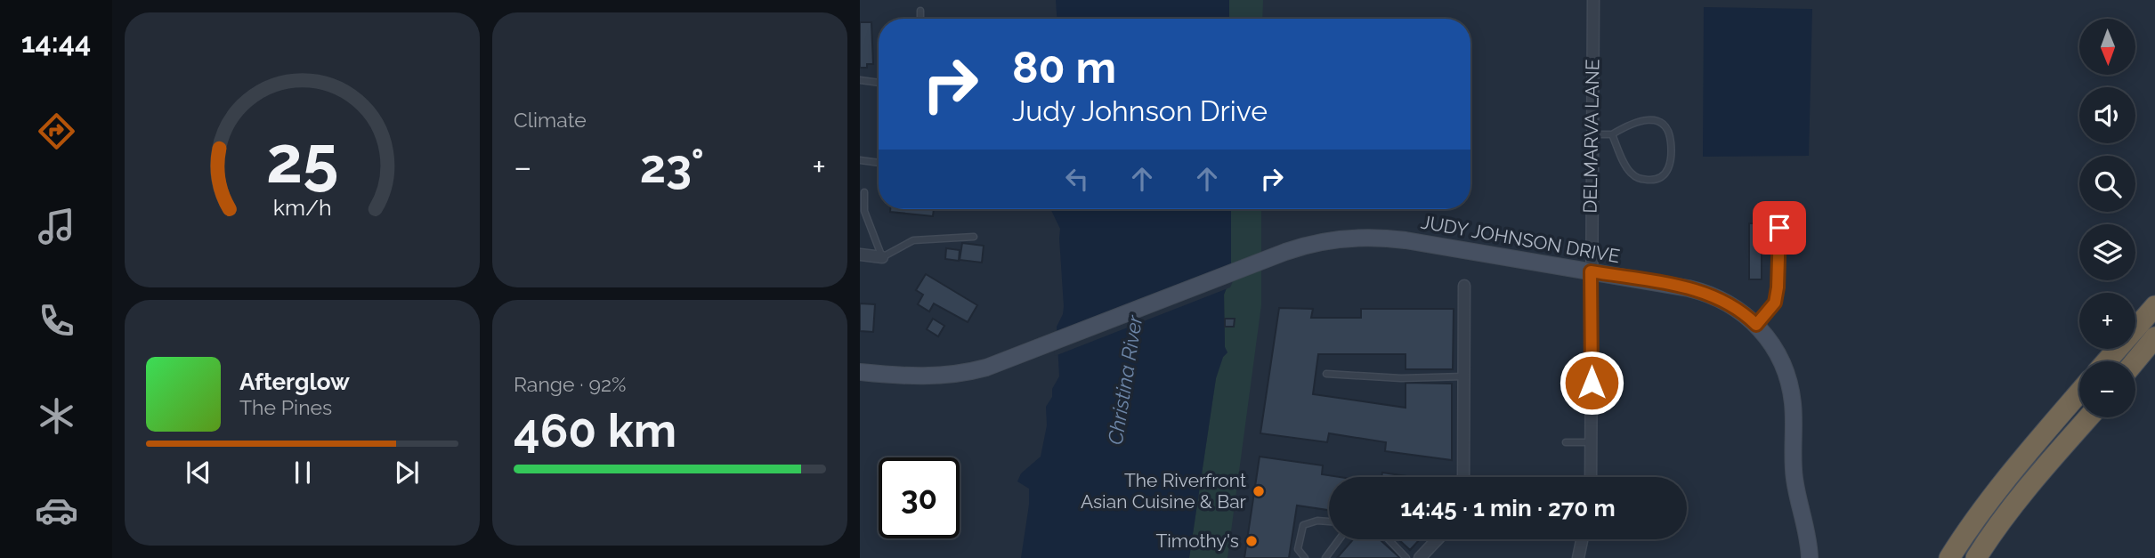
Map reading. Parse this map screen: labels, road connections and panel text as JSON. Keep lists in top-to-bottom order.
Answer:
{
  "streets": {
    "street": ["DELMARVA LANE", "JUDY JOHNSON DRIVE"]
  },
  "crossings": [
    ["DELMARVA LANE", "JUDY JOHNSON DRIVE"]
  ],
  "water": ["Christina River"],
  "places": ["The Riverfront Asian Cuisine & Bar", "Timothy's"],
  "north": "bottom",
  "page": {
    "tabs": "14:44",
    "tile": [
      "Climate",
      ["Range · 92%", "460 km"]
    ],
    "map_buttons": ["+", "−"],
    "turn": ["80 m", "Judy Johnson Drive"],
    "heat": ["−", "23°", "+"],
    "song": ["Afterglow", "The Pines"],
    "limit": "30",
    "trip": "14:45 · 1 min · 270 m",
    "gauge": ["25", "km/h"]
  }
}
